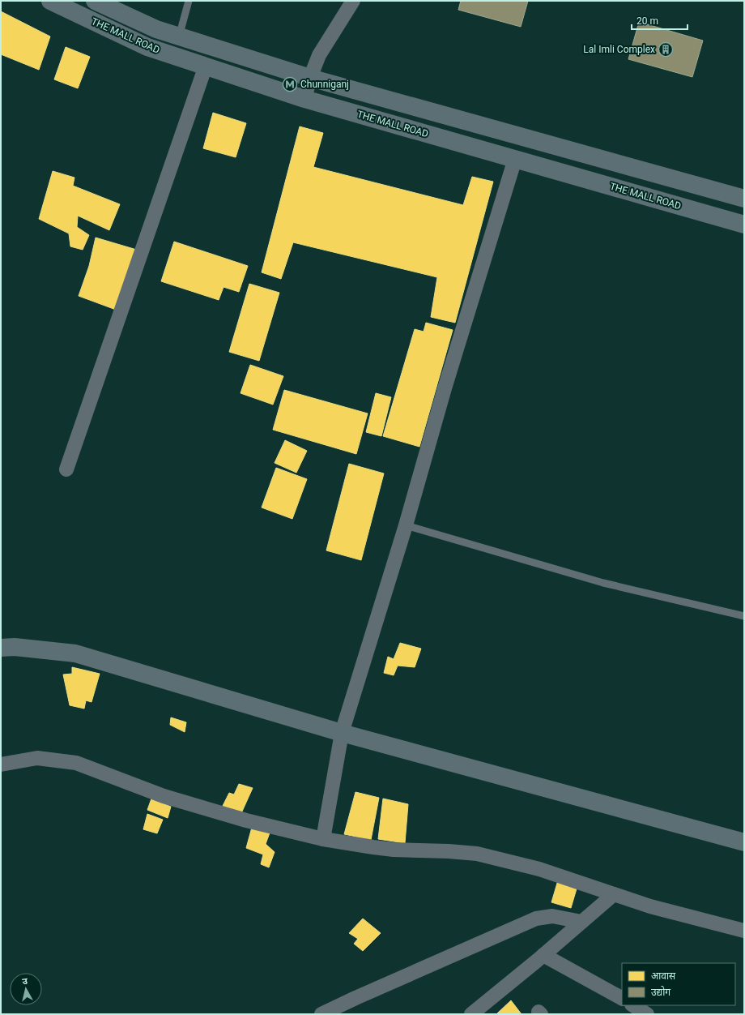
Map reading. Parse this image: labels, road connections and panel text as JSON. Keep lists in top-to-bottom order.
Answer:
{
  "streets": {
    "main road": ["THE MALL ROAD"]
  },
  "places": {
    "building": ["Lal Imli Complex"],
    "metro station": ["Chunniganj"]
  },
  "legend": ["आवास", "उद्योग"],
  "scale_bar": "20 m",
  "north": "top"
}
